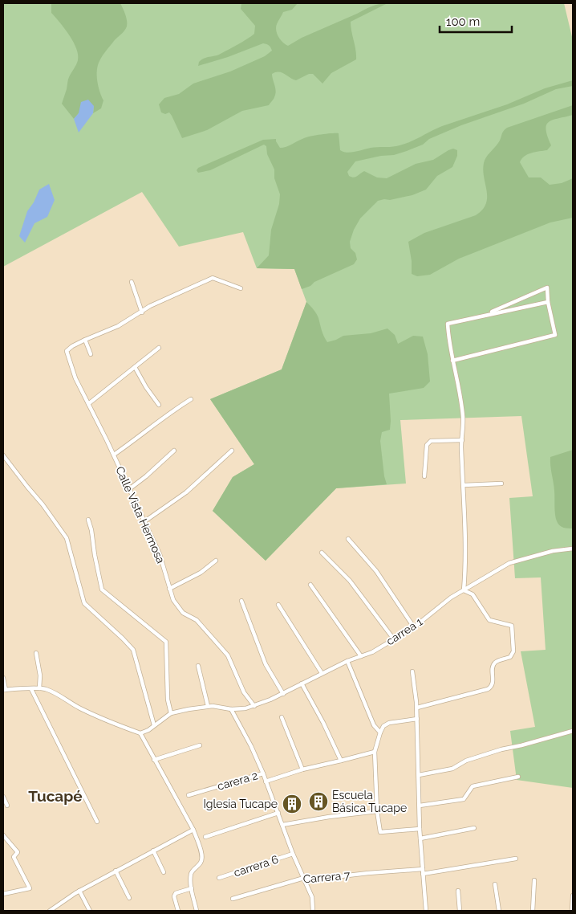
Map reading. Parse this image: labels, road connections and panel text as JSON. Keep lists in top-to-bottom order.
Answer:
{
  "streets": {
    "street": [
      "Calle Vista Hermosa",
      "carrea 1",
      "carera 2",
      "carrera 6",
      "Carrera 7"
    ]
  },
  "crossings": [
    ["Calle Vista Hermosa", "carrea 1"]
  ],
  "districts": ["Tucapé"],
  "places": {
    "building": ["Escuela Básica Tucape", "Iglesia Tucape"]
  },
  "scale_bar": "100 m"
}
